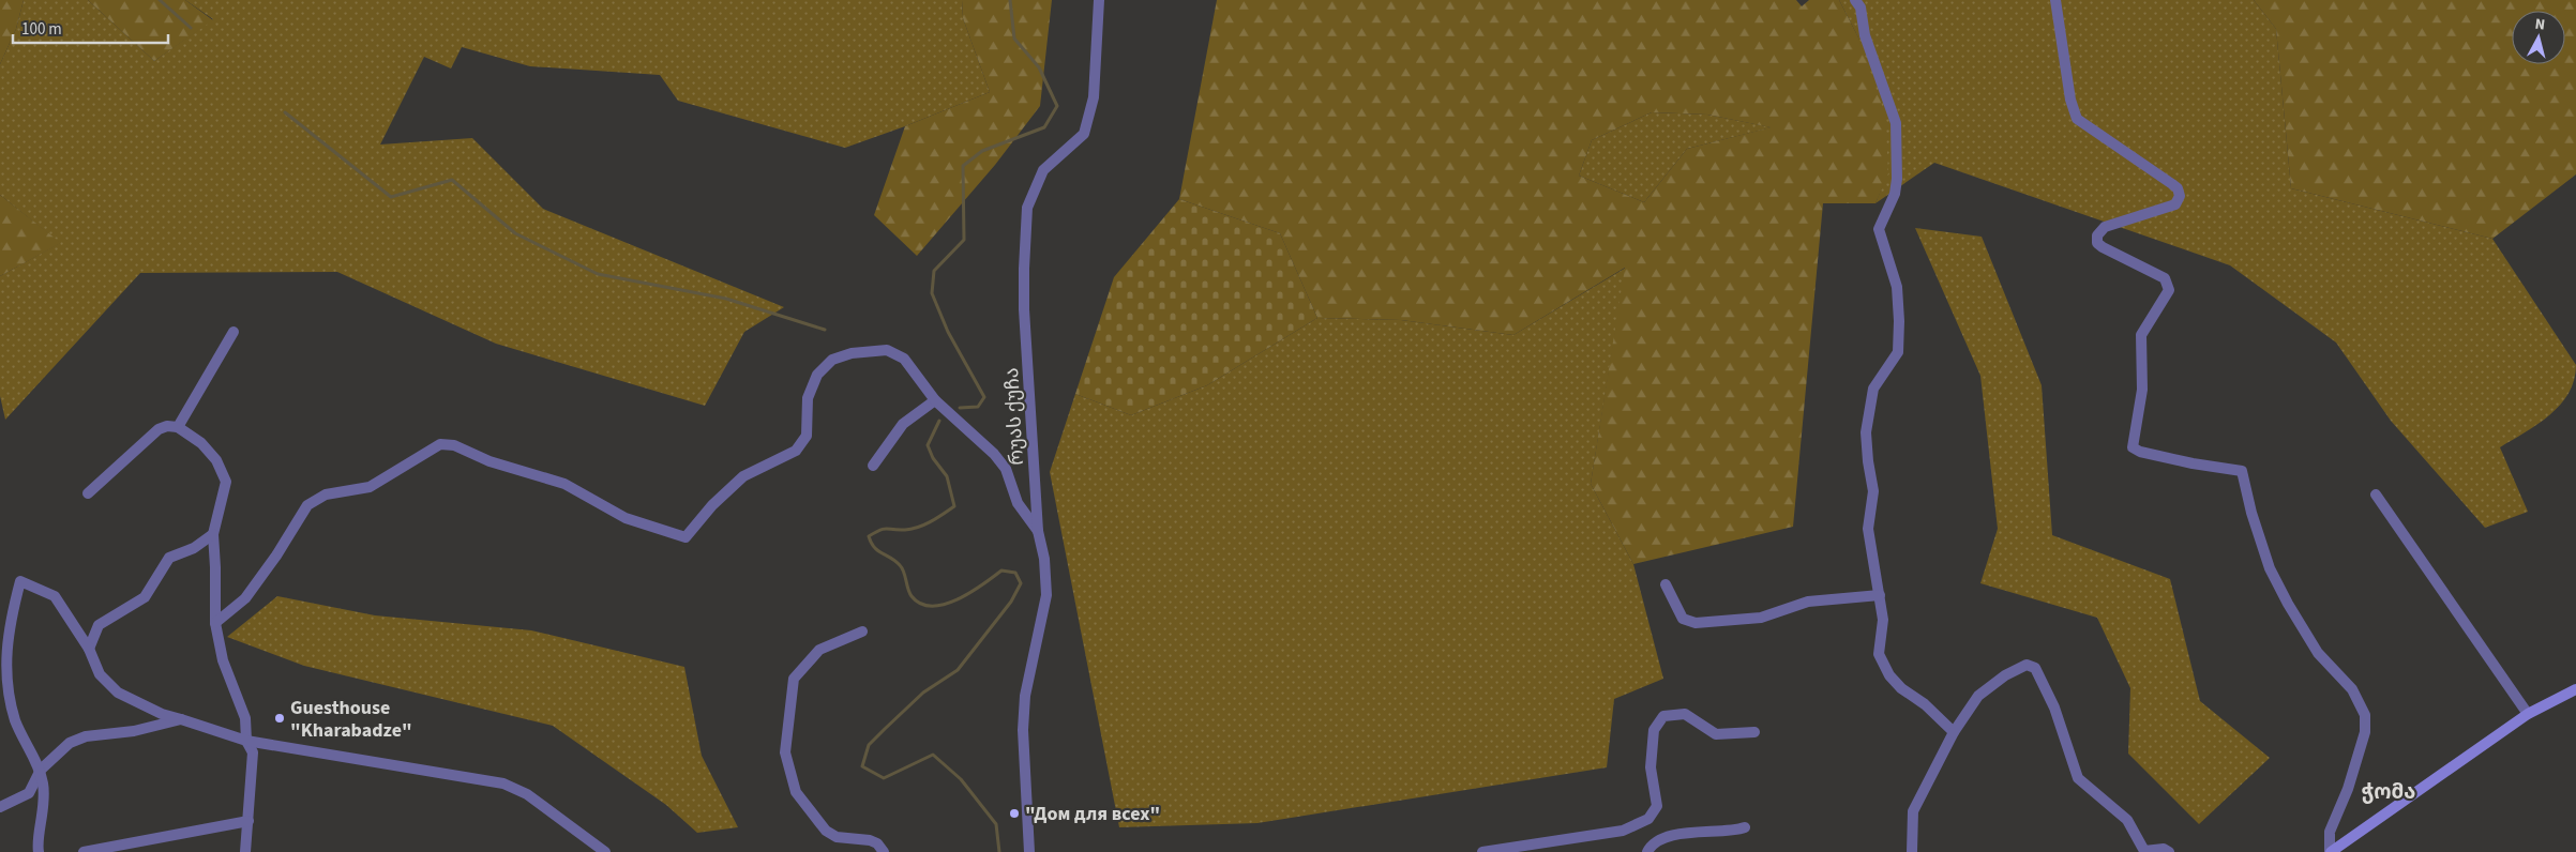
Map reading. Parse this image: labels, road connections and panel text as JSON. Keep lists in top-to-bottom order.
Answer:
{
  "streets": {
    "street": ["რუას ქუჩა"]
  },
  "districts": ["ჭომა"],
  "places": ["Guesthouse \"Kharabadze\"", "\"Дом для всех\""],
  "scale_bar": "100 m",
  "north": "top"
}
